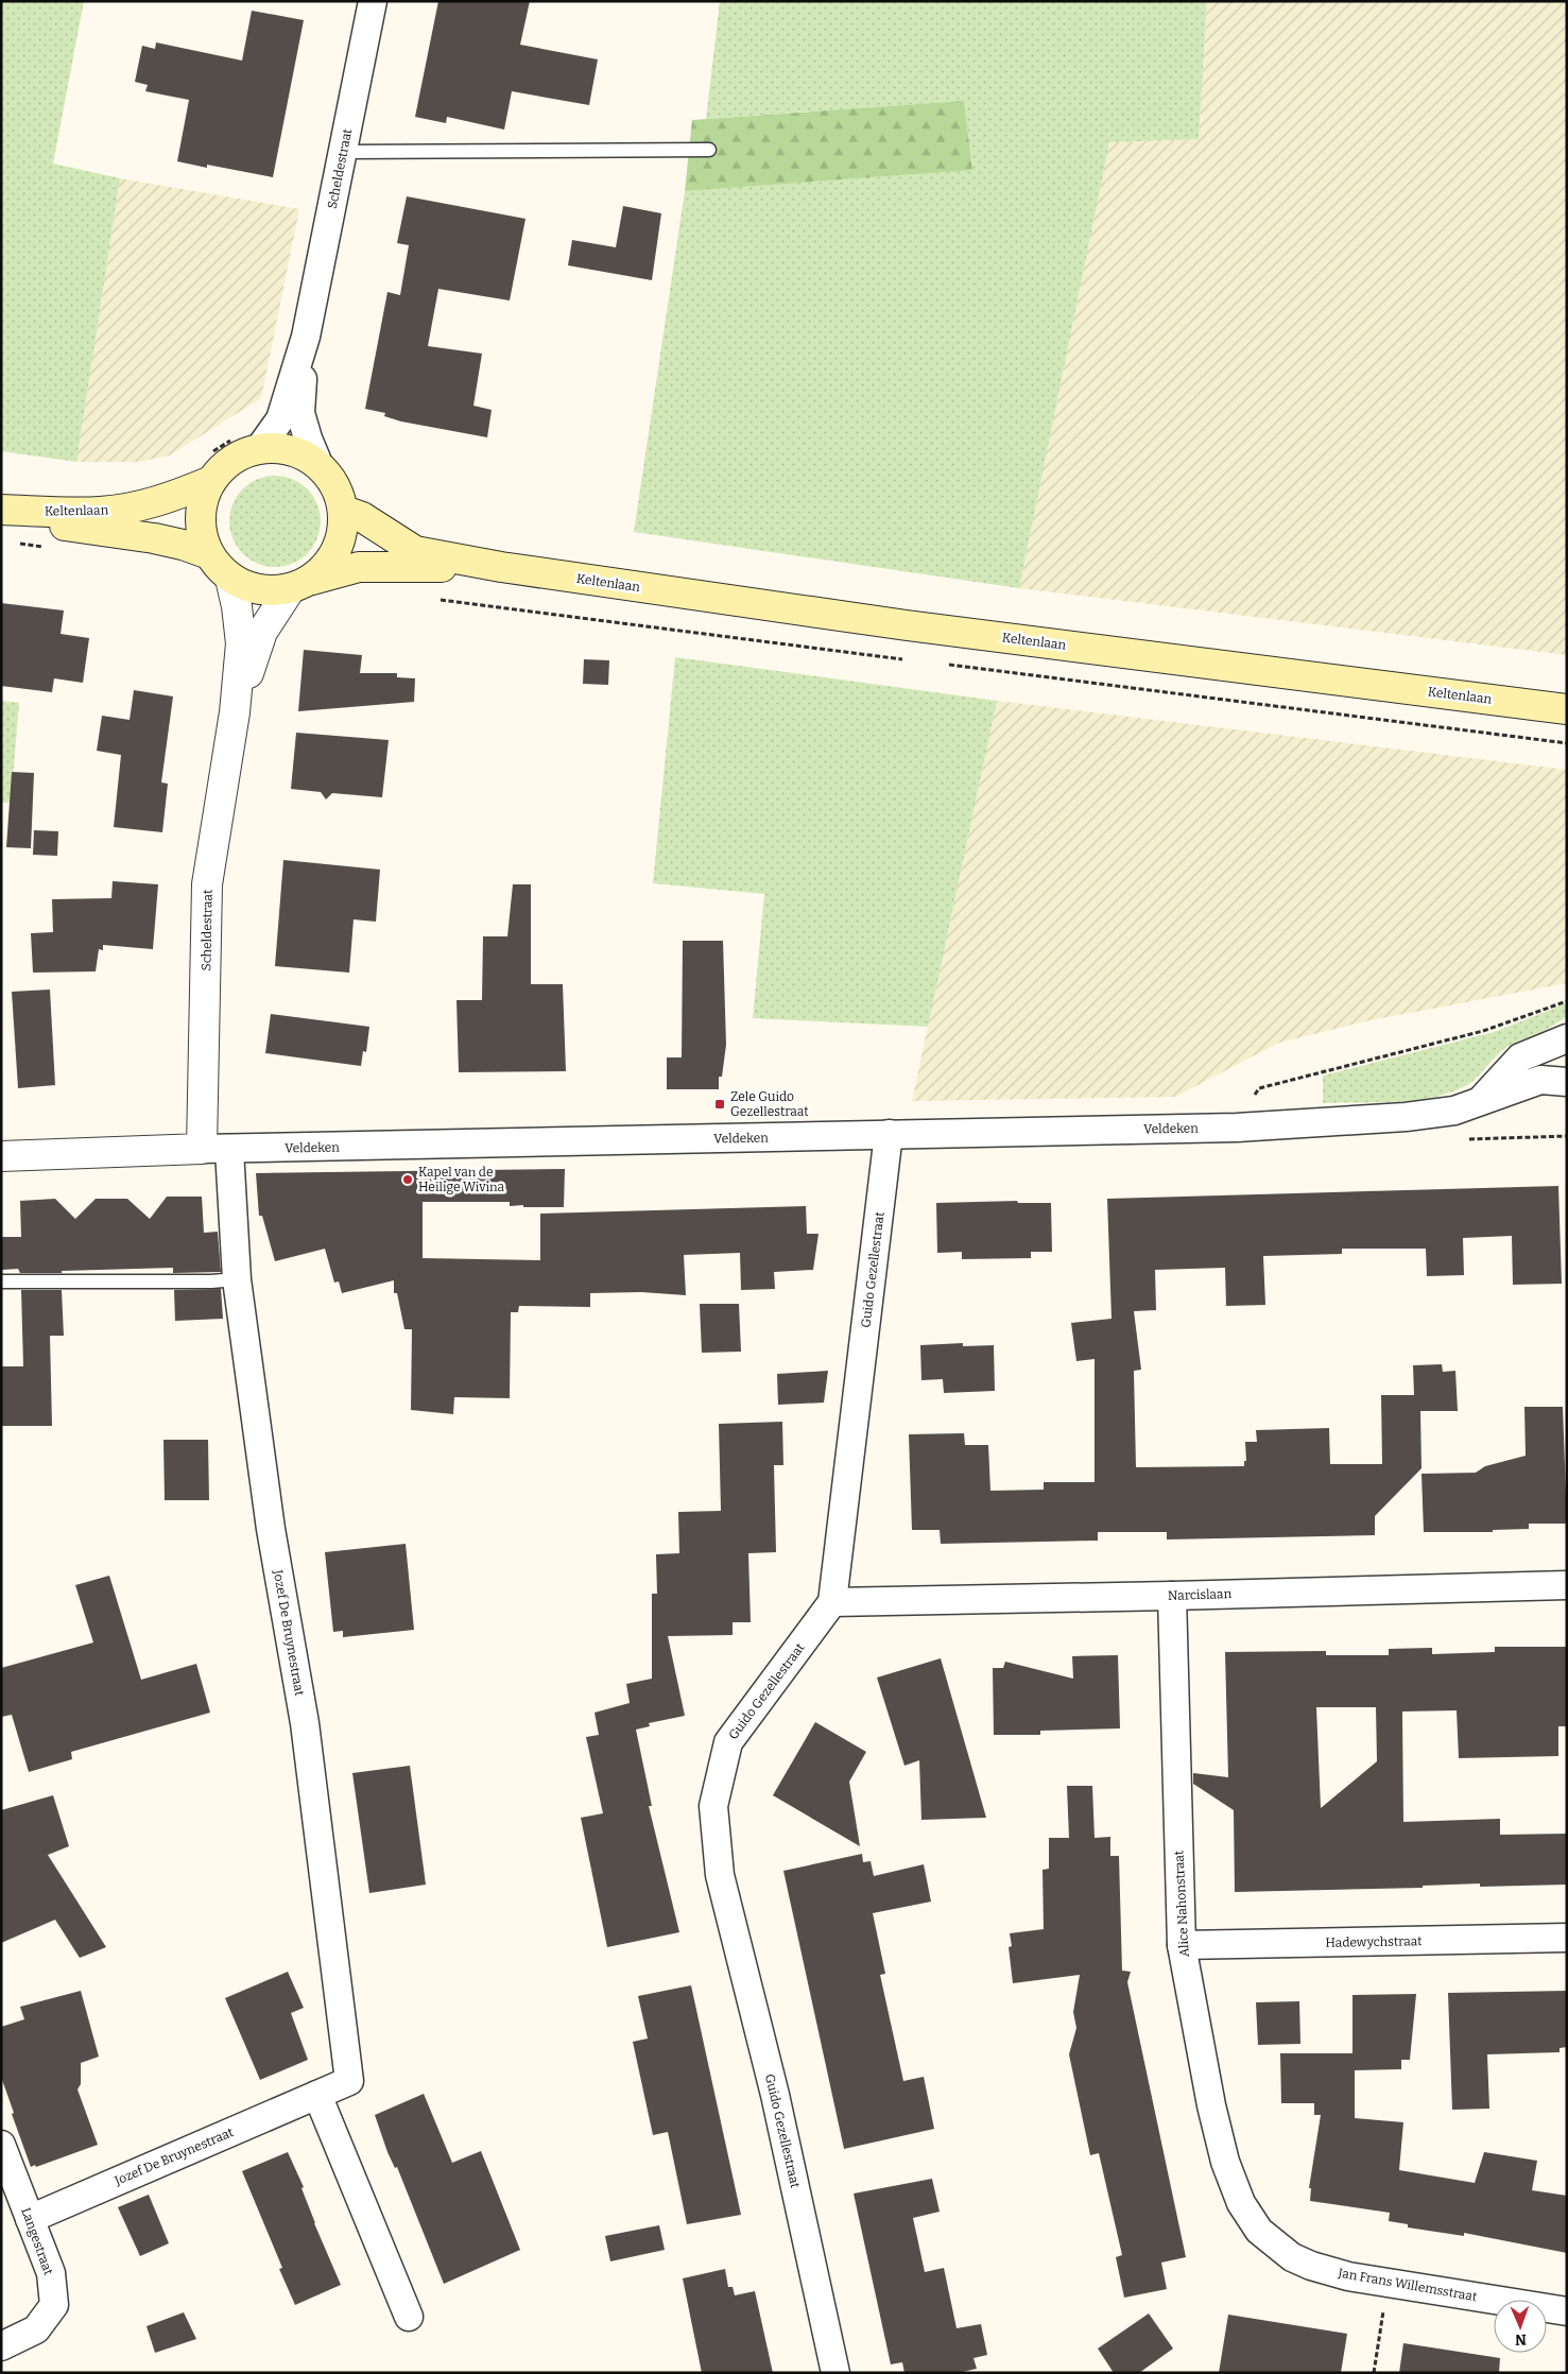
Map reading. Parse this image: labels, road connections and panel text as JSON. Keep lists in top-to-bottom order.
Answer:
{
  "streets": {
    "main road": ["Keltenlaan"],
    "street": [
      "Scheldestraat",
      "Veldeken",
      "Guido Gezellestraat",
      "Narcislaan",
      "Jozef De Bruynestraat",
      "Alice Nahonstraat",
      "Hadewychstraat",
      "Langestraat",
      "Jan Frans Willemsstraat"
    ]
  },
  "crossings": [
    ["Scheldestraat", "Keltenlaan"],
    ["Scheldestraat", "Veldeken"],
    ["Scheldestraat", "Jozef De Bruynestraat"],
    ["Veldeken", "Guido Gezellestraat"],
    ["Veldeken", "Jozef De Bruynestraat"],
    ["Guido Gezellestraat", "Narcislaan"],
    ["Narcislaan", "Alice Nahonstraat"],
    ["Jozef De Bruynestraat", "Langestraat"],
    ["Alice Nahonstraat", "Hadewychstraat"],
    ["Alice Nahonstraat", "Jan Frans Willemsstraat"]
  ],
  "places": {
    "transit": ["Zele Guido Gezellestraat"],
    "other": ["Kapel van de Heilige Wivina"]
  },
  "north": "bottom"
}
